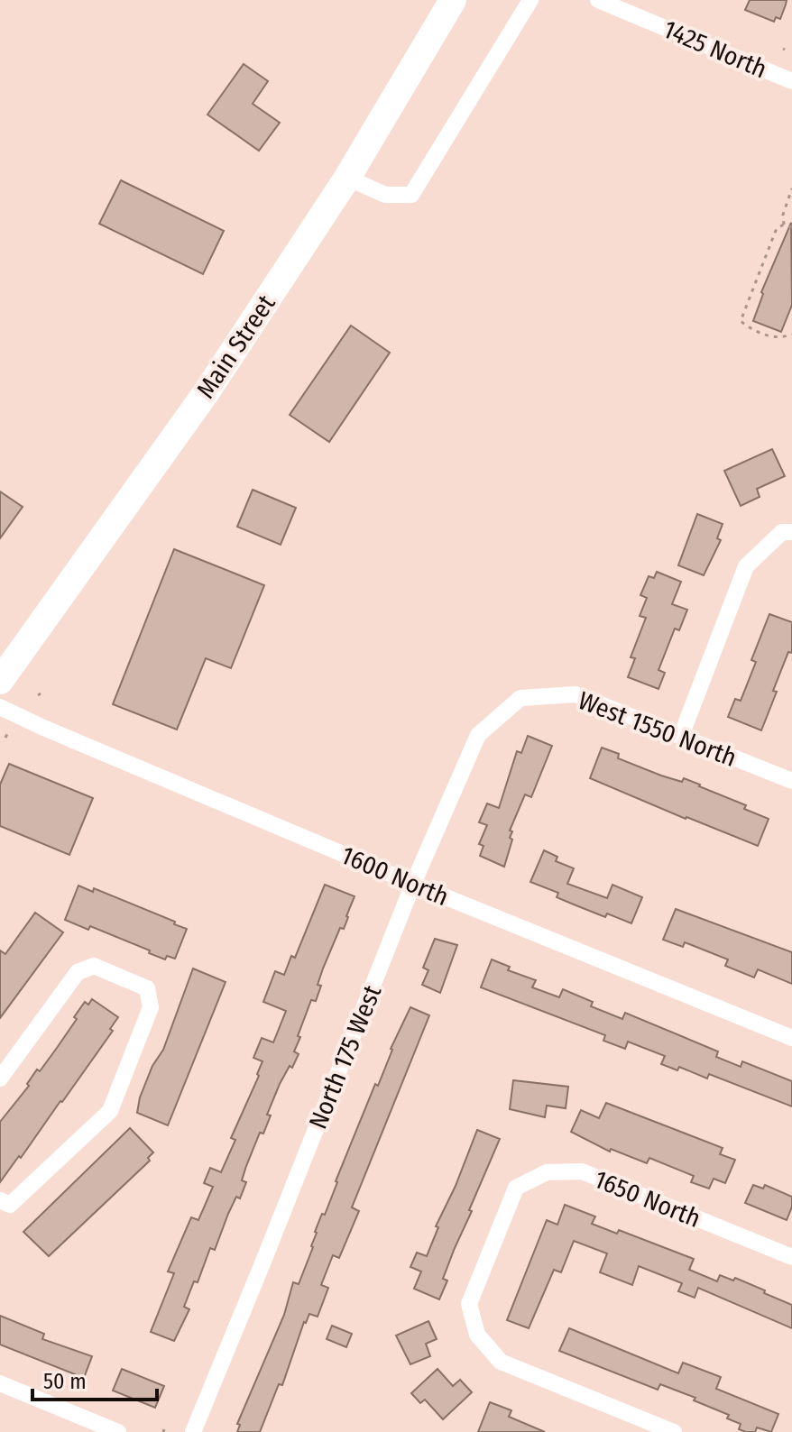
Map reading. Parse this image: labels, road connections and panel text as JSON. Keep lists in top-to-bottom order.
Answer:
{
  "streets": {
    "main road": ["Main Street"],
    "street": [
      "1425 North",
      "West 1550 North",
      "1600 North",
      "North 175 West",
      "1650 North"
    ]
  },
  "crossings": [
    ["West 1550 North", "North 175 West"],
    ["1600 North", "North 175 West"]
  ],
  "scale_bar": "50 m"
}
